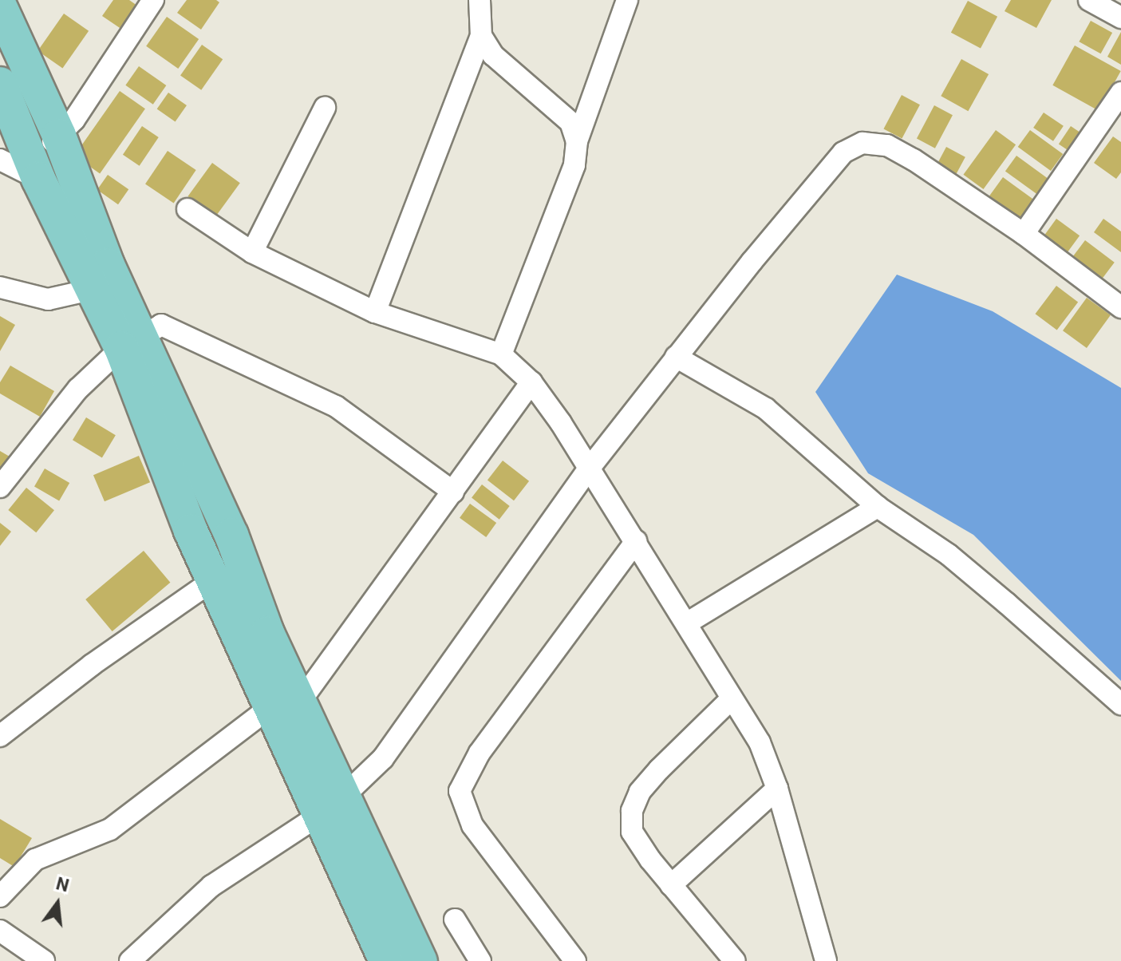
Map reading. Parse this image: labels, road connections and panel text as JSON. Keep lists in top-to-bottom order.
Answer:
{
  "north": "top"
}
